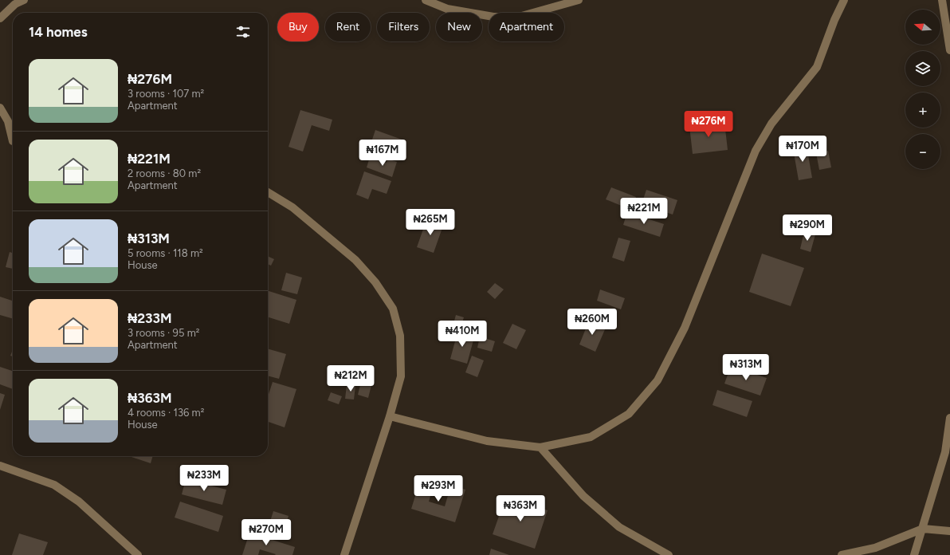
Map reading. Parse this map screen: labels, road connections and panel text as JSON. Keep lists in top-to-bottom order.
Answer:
{
  "north": "left",
  "page": {
    "map_buttons": ["+", "−"],
    "chip": [
      "Buy",
      "Rent",
      "Filters",
      "New",
      "Apartment"
    ],
    "heading": "14 homes",
    "list": [
      {
        "name": "₦276M",
        "note": "3 rooms · 107 m² · Apartment"
      },
      {
        "name": "₦221M",
        "note": "2 rooms · 80 m² · Apartment"
      },
      {
        "name": "₦313M",
        "note": "5 rooms · 118 m² · House"
      },
      {
        "name": "₦233M",
        "note": "3 rooms · 95 m² · Apartment"
      },
      {
        "name": "₦363M",
        "note": "4 rooms · 136 m² · House"
      }
    ],
    "price": [
      "₦276M",
      "₦170M",
      "₦167M",
      "₦221M",
      "₦265M",
      "₦290M",
      "₦260M",
      "₦410M",
      "₦313M",
      "₦212M",
      "₦233M",
      "₦293M",
      "₦363M",
      "₦270M"
    ]
  }
}
